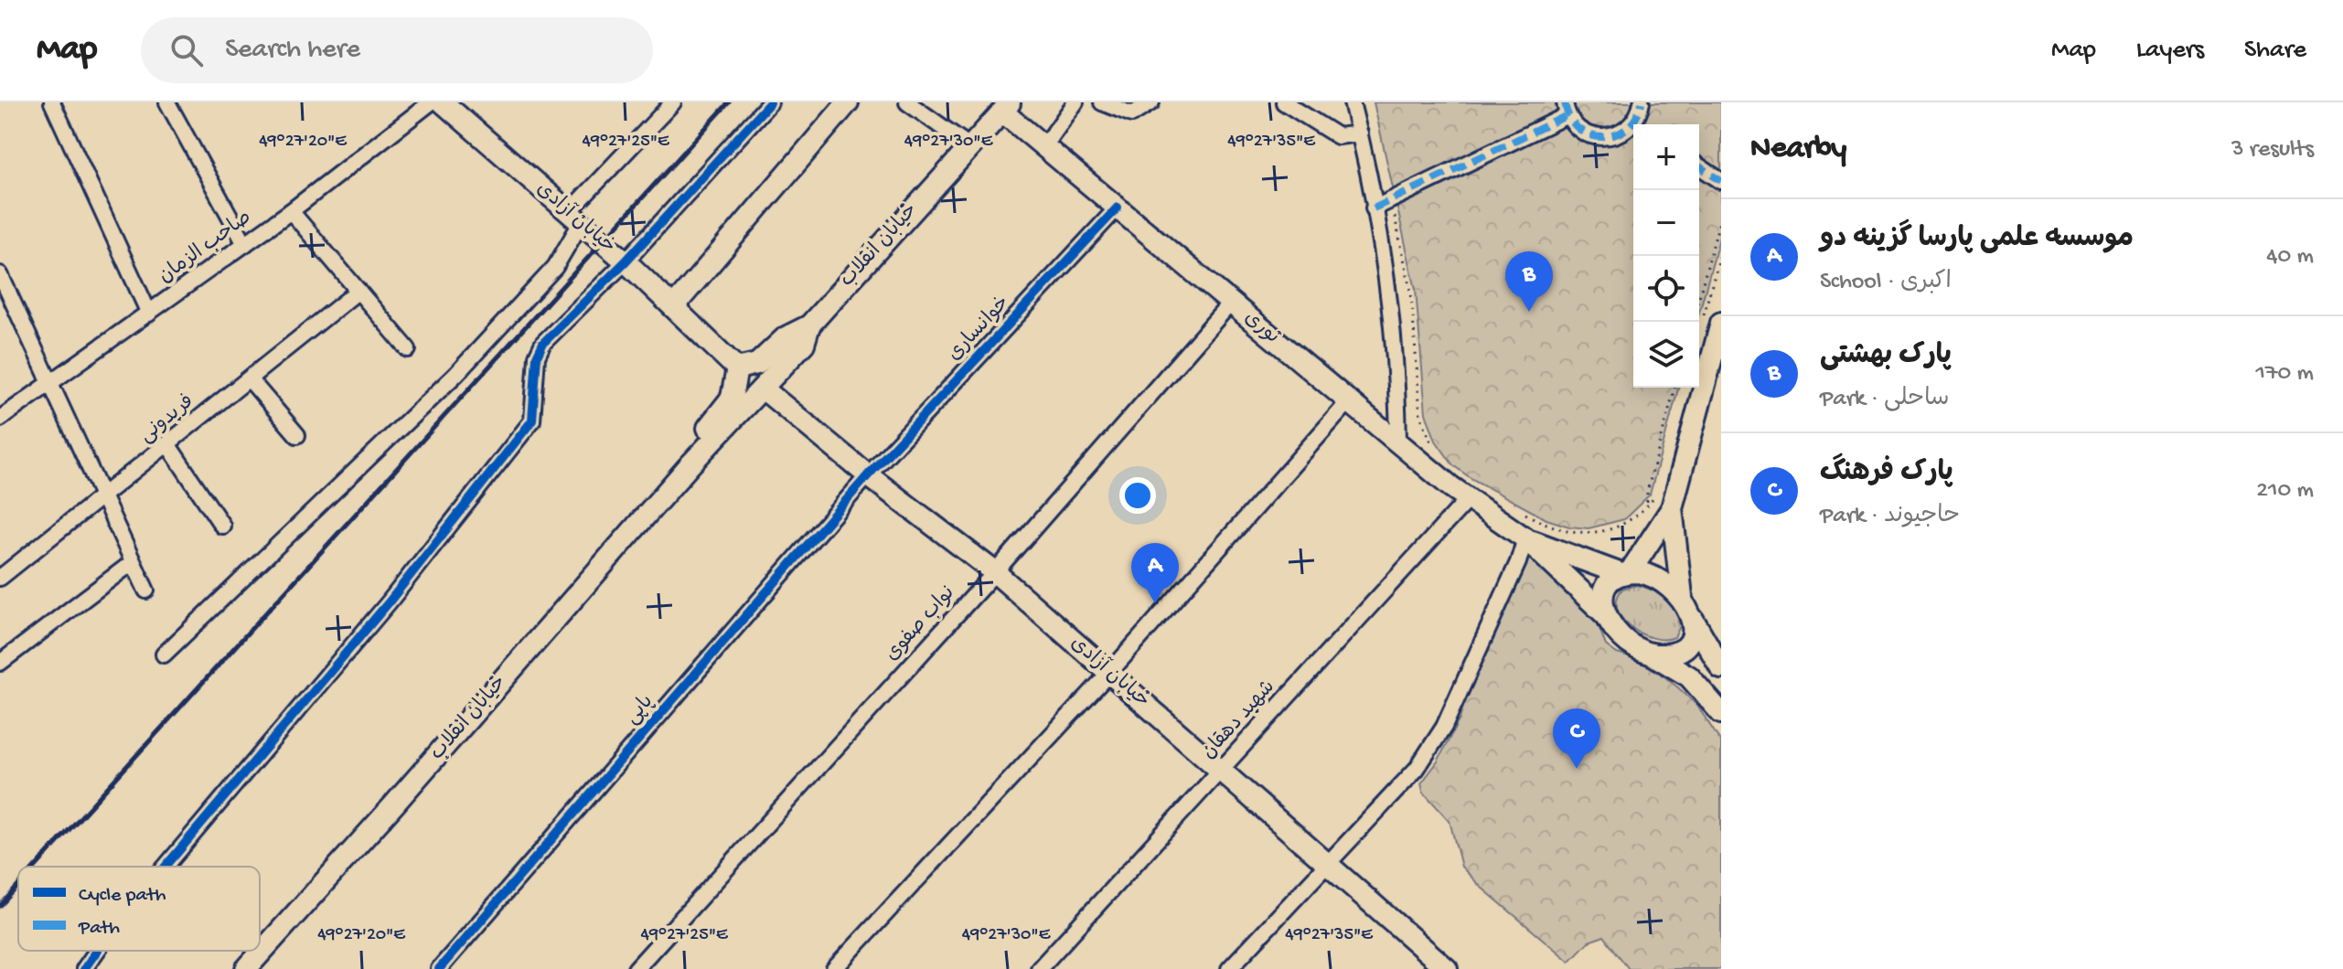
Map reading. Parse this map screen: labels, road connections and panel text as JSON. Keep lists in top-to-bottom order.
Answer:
{
  "streets": {
    "main road": ["خیابان آزادی", "خیابان انقلاب", "نوری"],
    "street": [
      "صاحب الزمان",
      "خوانساری",
      "فریدونی",
      "نواب صفوی",
      "پاپی",
      "شهید دهقان"
    ]
  },
  "crossings": [
    ["خیابان آزادی", "خیابان انقلاب"],
    ["خیابان آزادی", "خوانساری"],
    ["خیابان آزادی", "نواب صفوی"],
    ["خیابان آزادی", "پاپی"],
    ["خیابان آزادی", "شهید دهقان"],
    ["خیابان انقلاب", "نوری"],
    ["نوری", "خوانساری"],
    ["نوری", "نواب صفوی"],
    ["نوری", "شهید دهقان"],
    ["خوانساری", "پاپی"]
  ],
  "legend": ["Cycle path", "Path"],
  "page": {
    "header": "Map",
    "search": "Search here",
    "nav": ["Map", "Layers", "Share"],
    "heading": ["Nearby", "3 results"],
    "map_buttons": ["+", "−"],
    "list": [
      {
        "mark": "A",
        "name": "موسسه علمی پارسا گزینه دو",
        "note": "School · اکبری",
        "value": "40 m"
      },
      {
        "mark": "B",
        "name": "پارک بهشتی",
        "note": "Park · ساحلی",
        "value": "170 m"
      },
      {
        "mark": "C",
        "name": "پارک فرهنگ",
        "note": "Park · حاجیوند",
        "value": "210 m"
      }
    ],
    "pins": ["B", "A", "C"]
  },
  "coordinates": [
    "49°27'20\"E",
    "49°27'25\"E",
    "49°27'30\"E",
    "49°27'35\"E"
  ]
}
